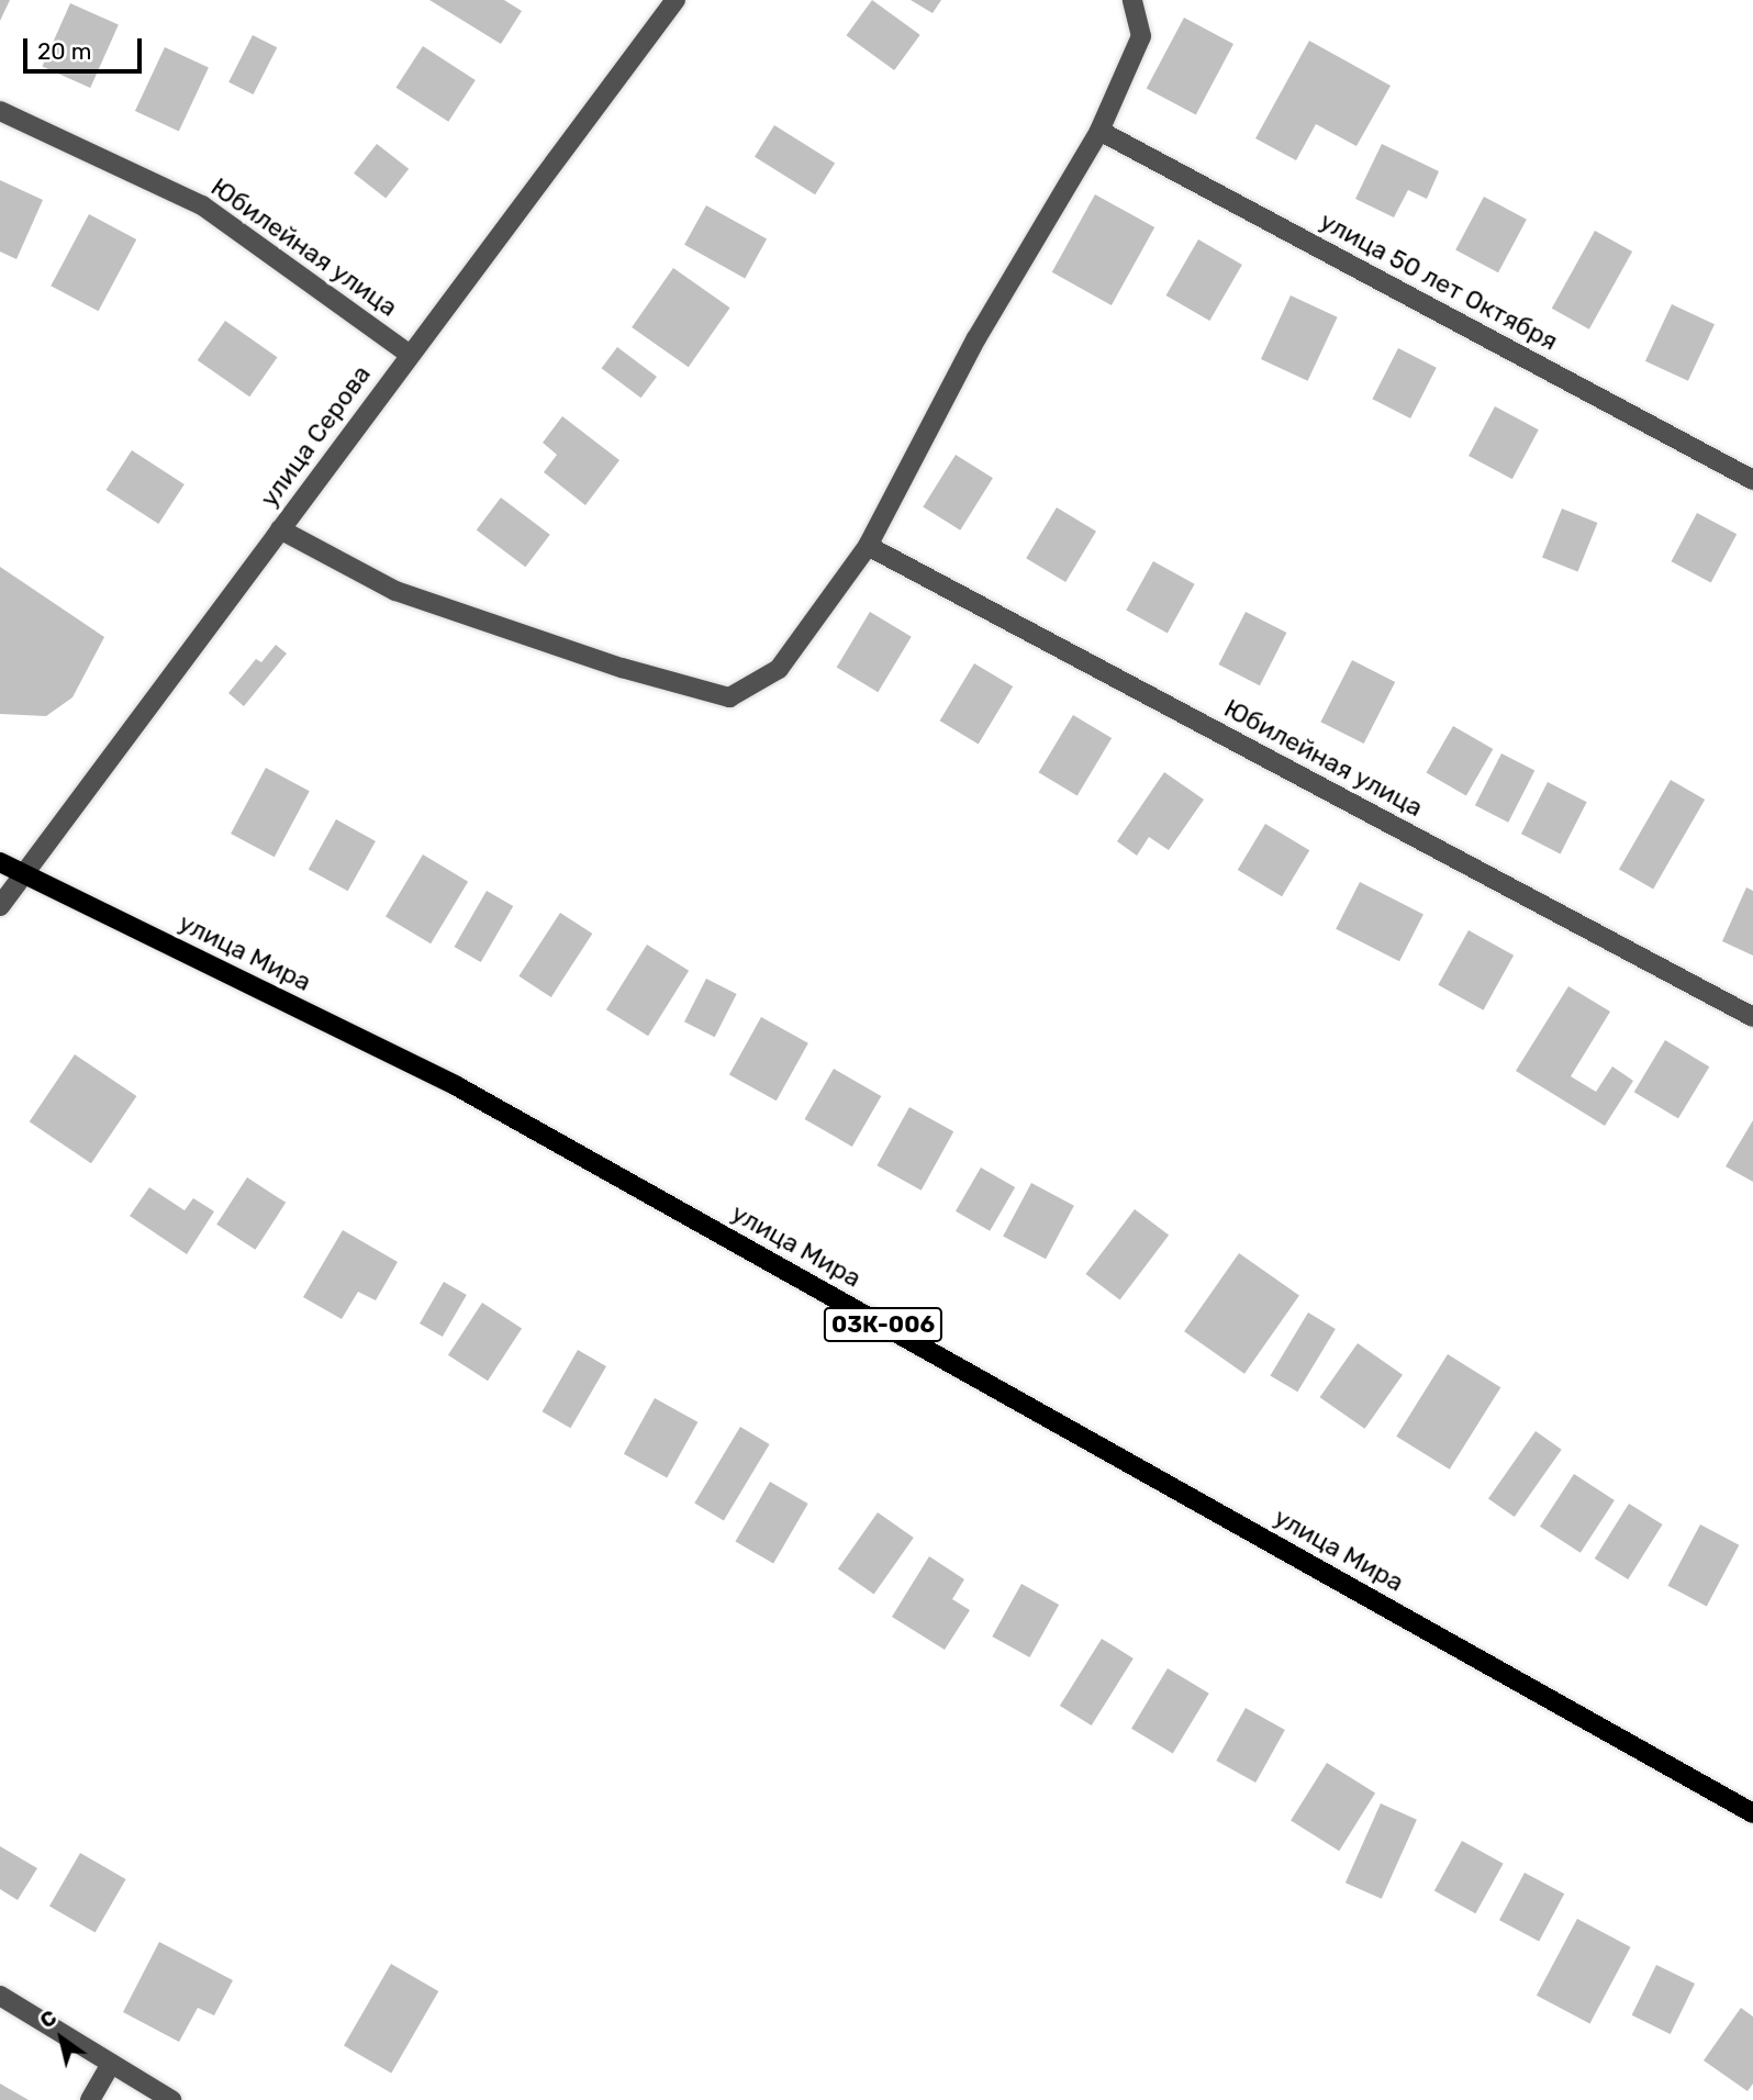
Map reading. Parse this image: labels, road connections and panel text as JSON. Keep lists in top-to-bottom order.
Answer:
{
  "streets": {
    "main road": ["улица Мира", "03К-006"],
    "street": ["Юбилейная улица", "улица 50 лет Октября", "улица Серова"]
  },
  "crossings": [
    ["Юбилейная улица", "улица Серова"],
    ["улица Серова", "улица Мира"]
  ],
  "scale_bar": "20 m",
  "north": "top left"
}
